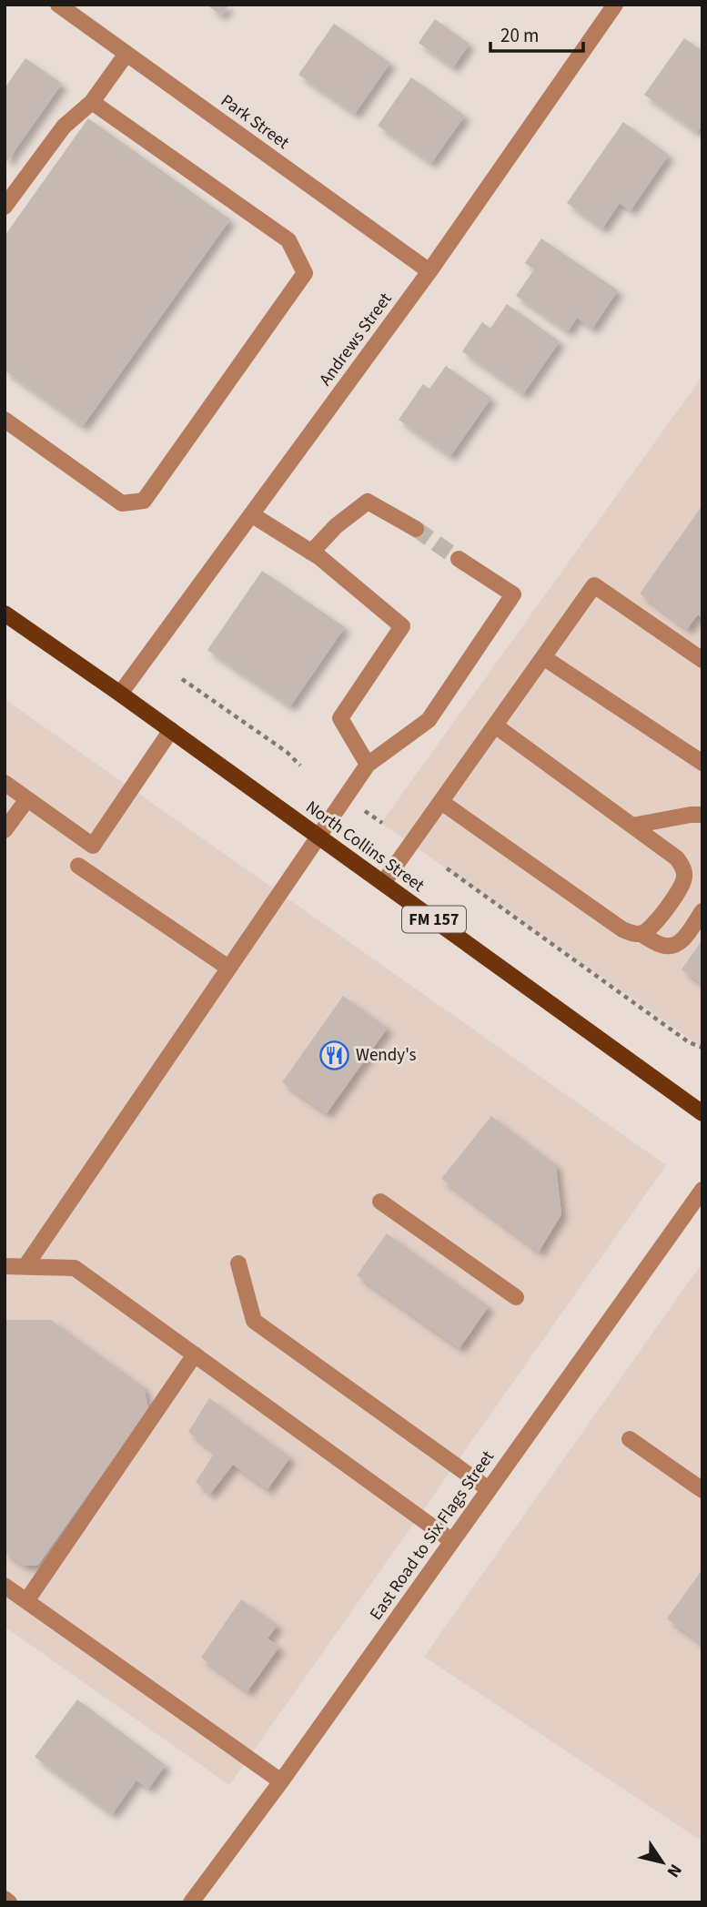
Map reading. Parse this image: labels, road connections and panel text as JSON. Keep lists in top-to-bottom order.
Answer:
{
  "streets": {
    "main road": ["North Collins Street", "FM 157"],
    "street": ["Park Street", "Andrews Street", "East Road to Six Flags Street"]
  },
  "crossings": [
    ["Park Street", "Andrews Street"],
    ["Andrews Street", "North Collins Street"]
  ],
  "places": {
    "restaurant": ["Wendy's"]
  },
  "scale_bar": "20 m",
  "north": "bottom right"
}
